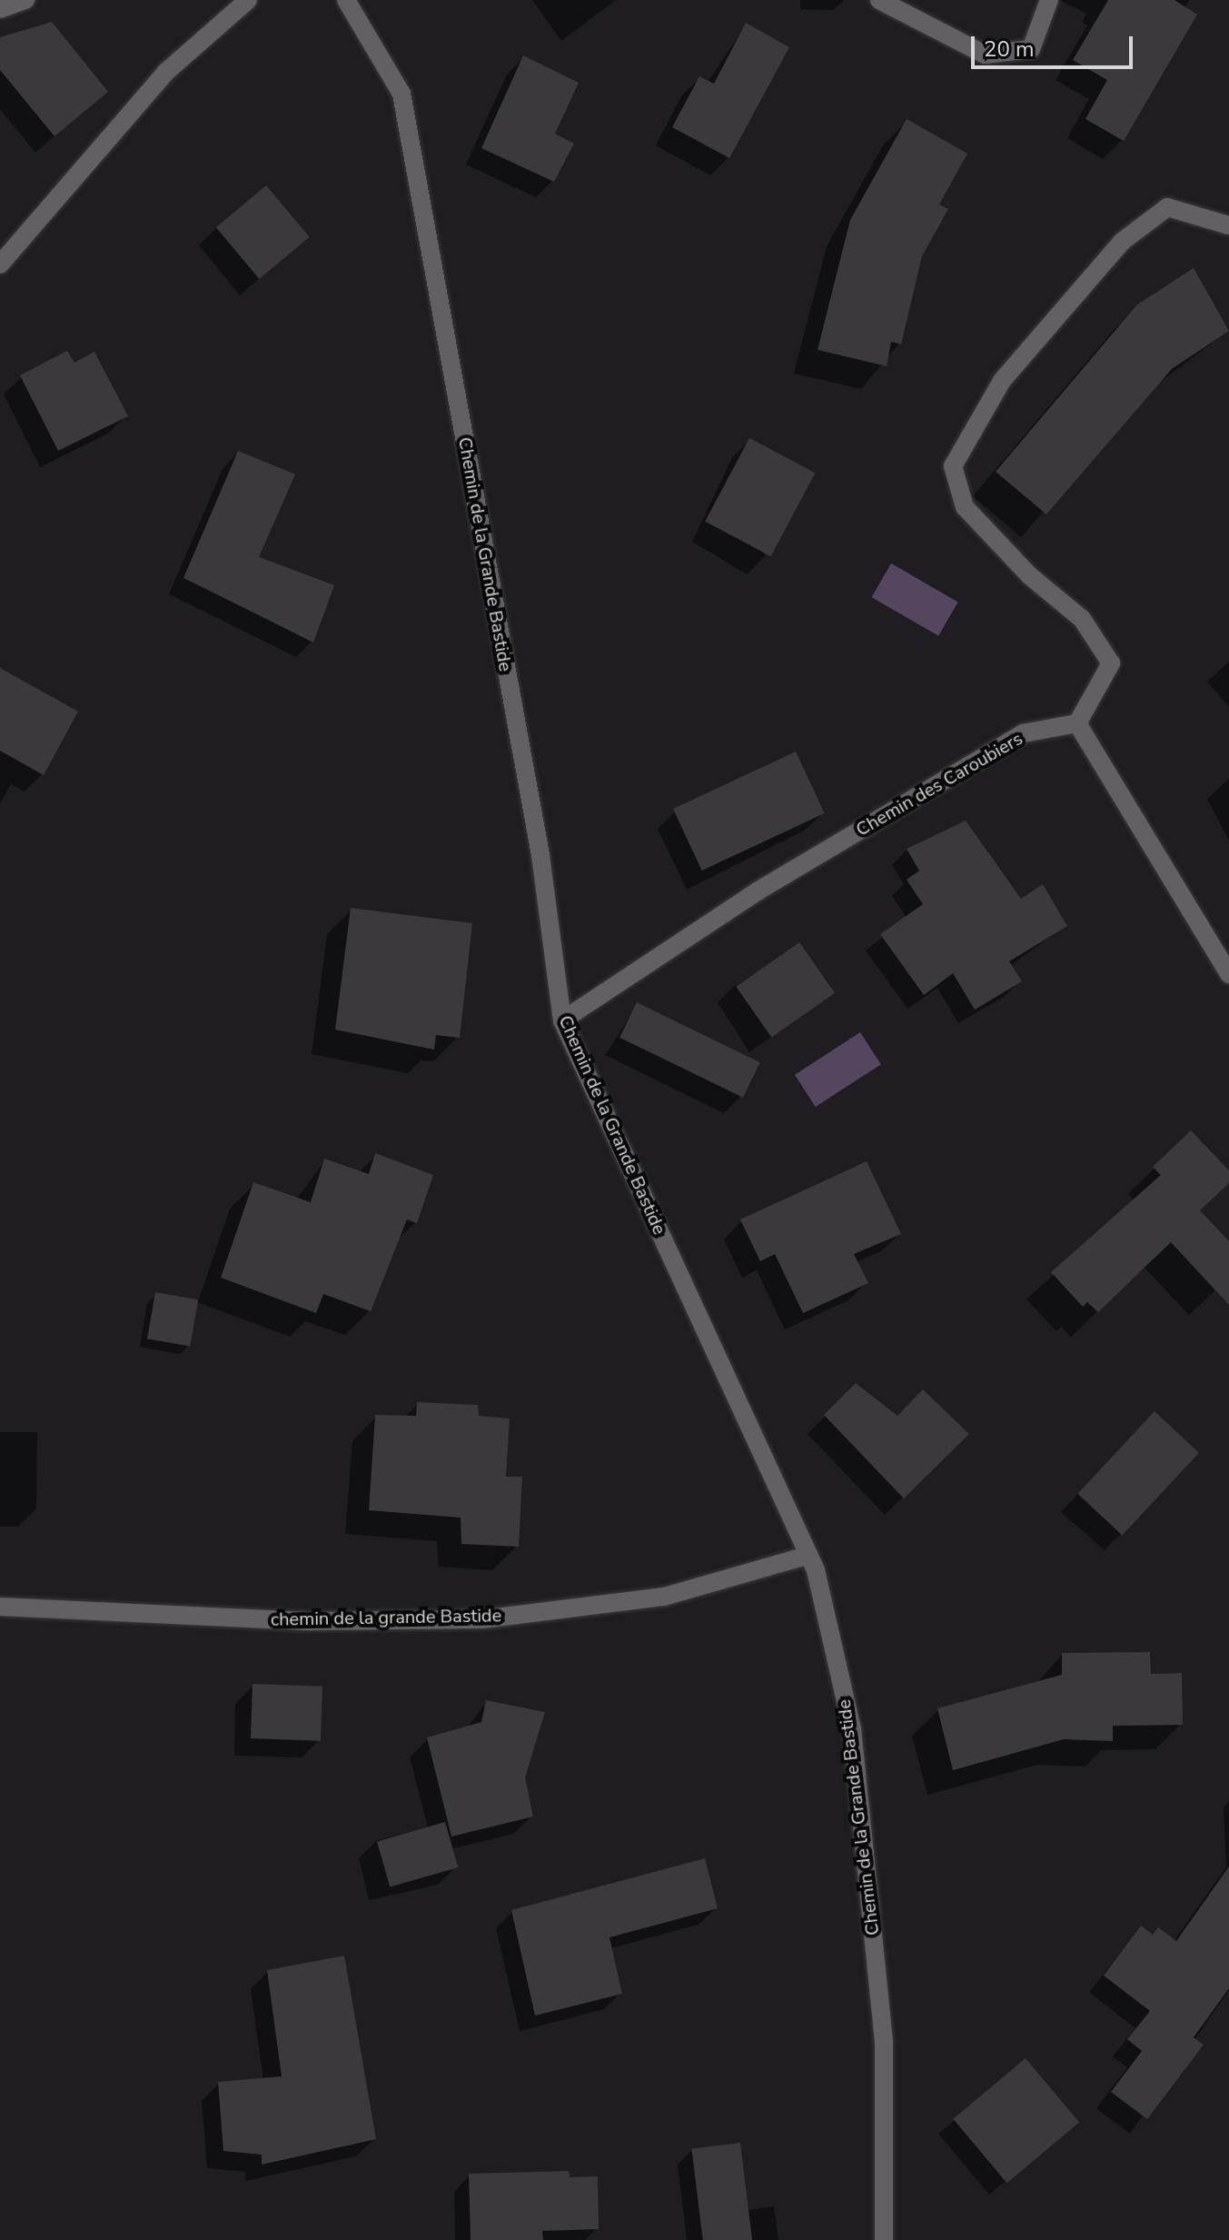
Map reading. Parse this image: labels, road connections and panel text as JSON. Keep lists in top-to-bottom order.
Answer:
{
  "streets": {
    "street": ["Chemin de la Grande Bastide", "Chemin des Caroubiers", "chemin de la grande Bastide"]
  },
  "crossings": [
    ["Chemin de la Grande Bastide", "Chemin des Caroubiers"],
    ["Chemin de la Grande Bastide", "chemin de la grande Bastide"]
  ],
  "scale_bar": "20 m"
}
